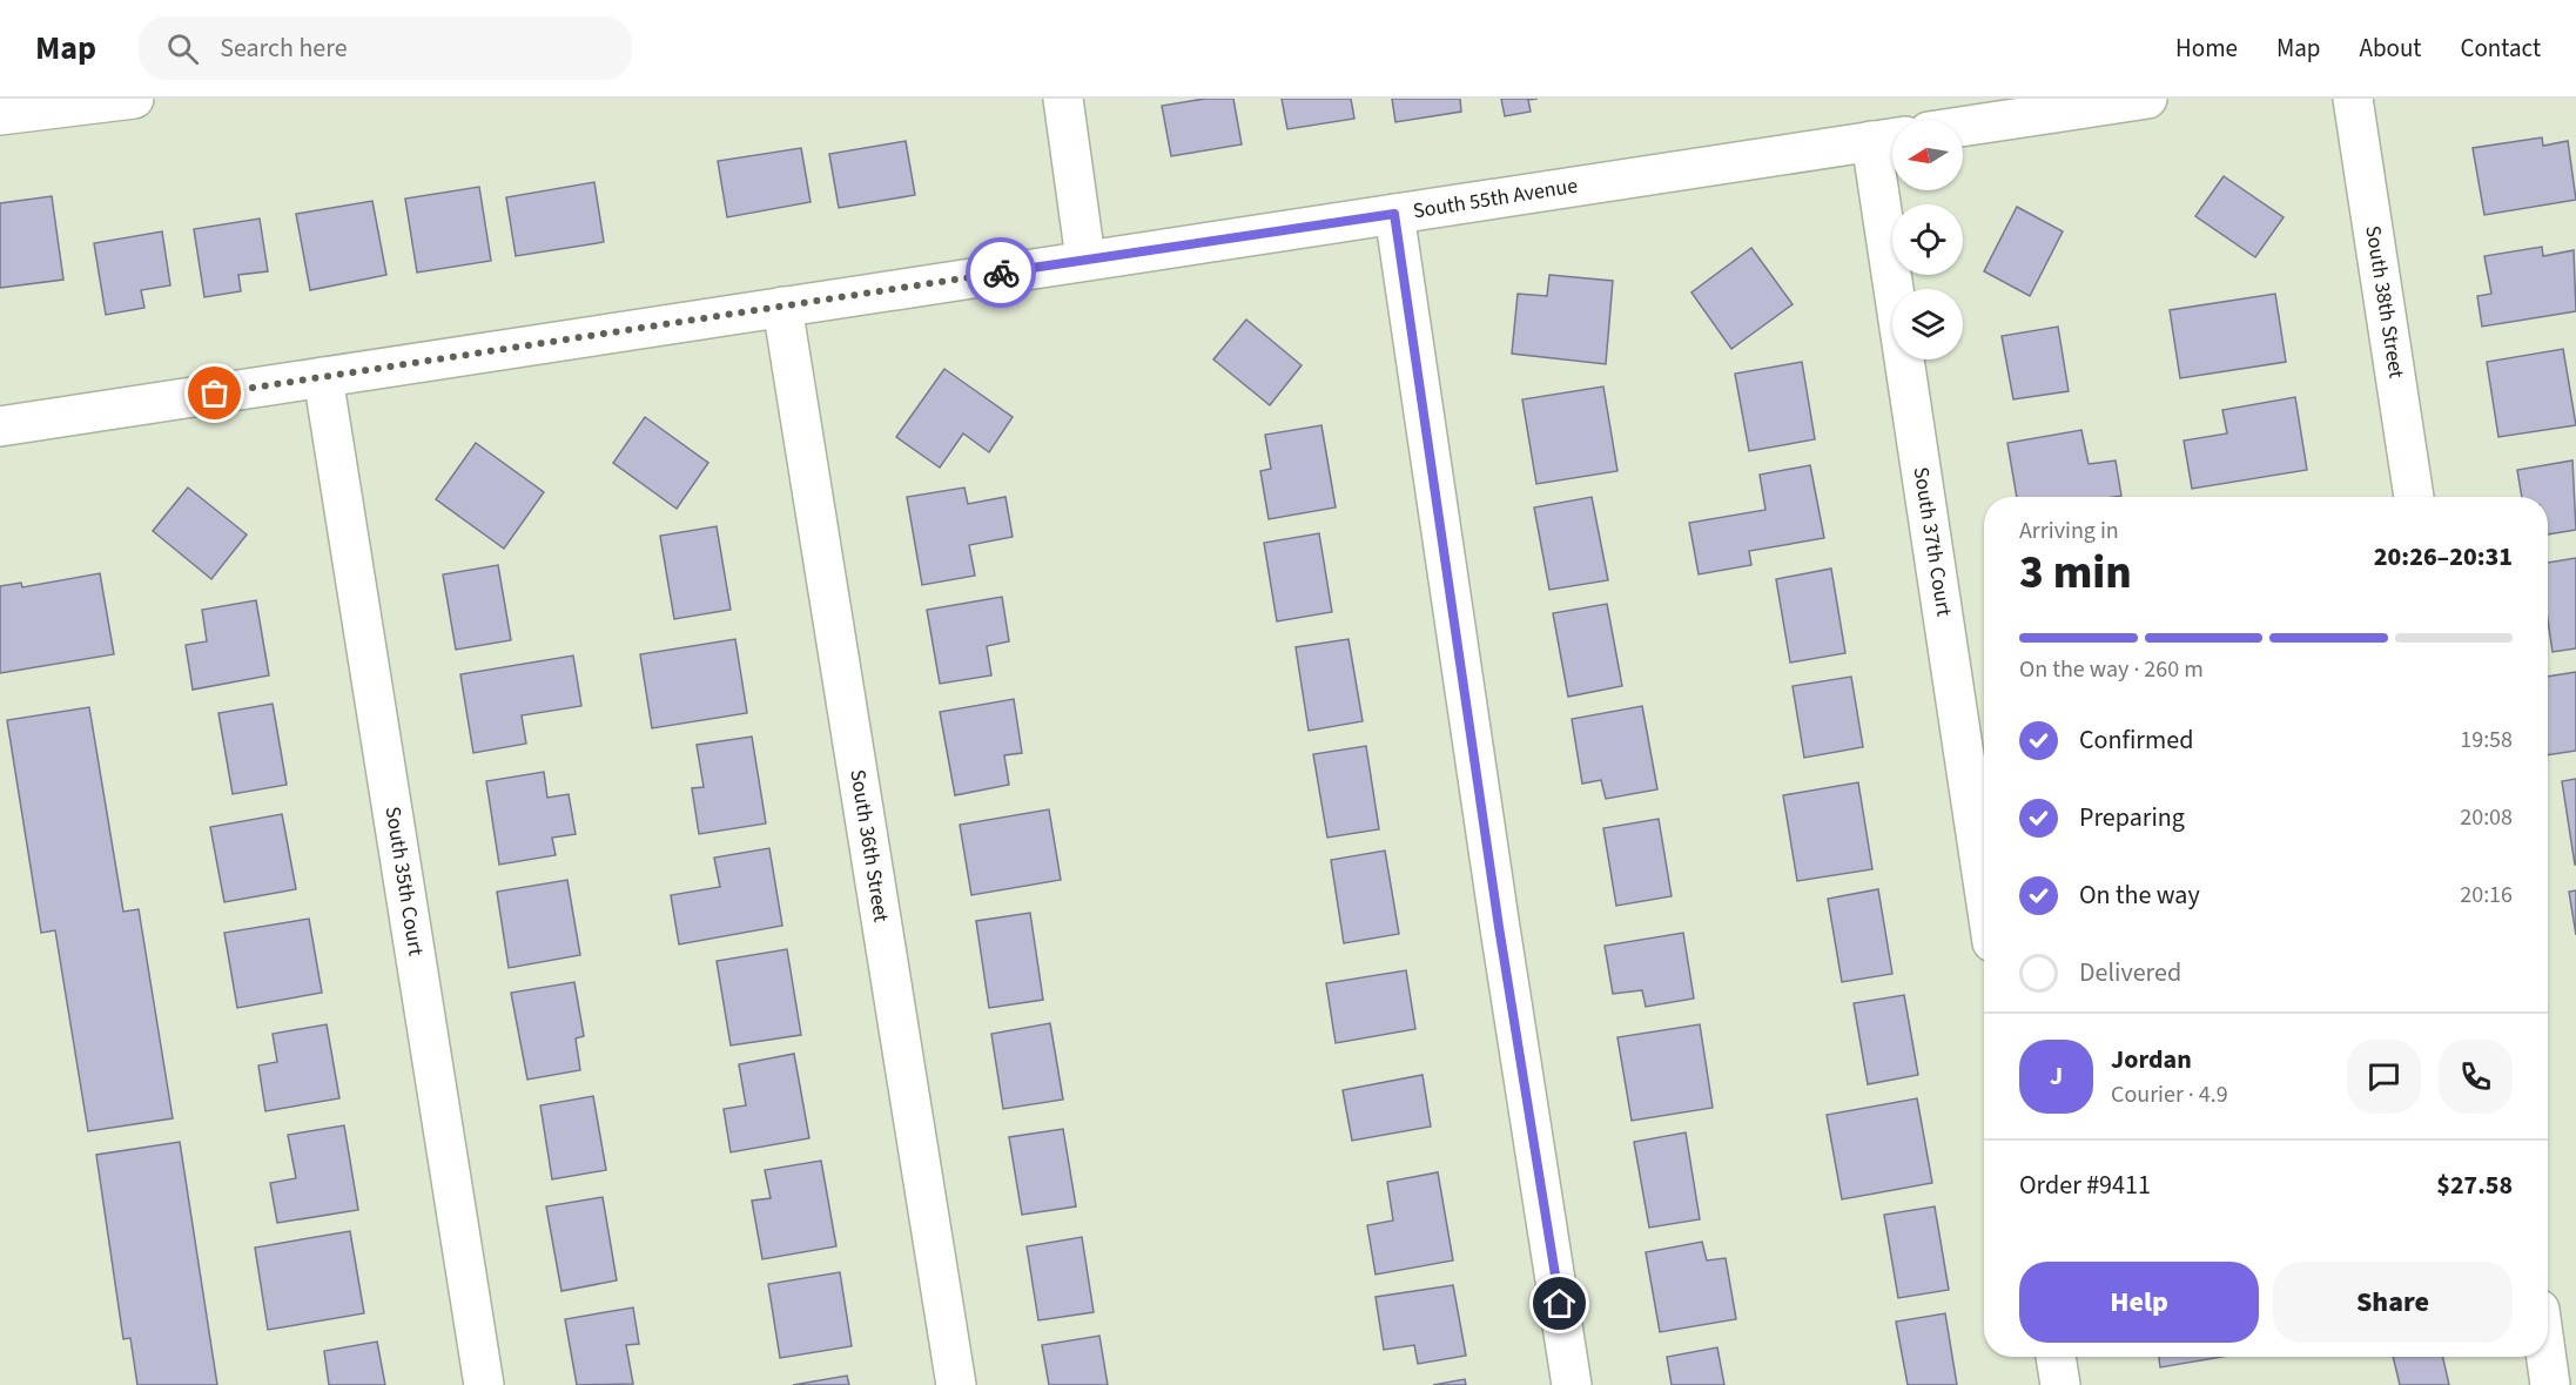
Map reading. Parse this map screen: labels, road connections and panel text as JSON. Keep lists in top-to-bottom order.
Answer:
{
  "streets": {
    "street": [
      "South 55th Avenue",
      "South 38th Street",
      "South 37th Court",
      "South 36th Street",
      "South 35th Court"
    ]
  },
  "crossings": [
    ["South 55th Avenue", "South 37th Court"],
    ["South 55th Avenue", "South 36th Street"],
    ["South 55th Avenue", "South 35th Court"]
  ],
  "north": "left",
  "page": {
    "header": "Map",
    "search": "Search here",
    "nav": [
      "Home",
      "Map",
      "About",
      "Contact"
    ],
    "heading": ["3 min", "Arriving in", "20:26–20:31"],
    "panel": [
      "Jordan",
      "Courier · 4.9",
      "Order #9411",
      "$27.58"
    ],
    "bar": "On the way · 260 m",
    "list": [
      ["Confirmed", "19:58"],
      ["Preparing", "20:08"],
      ["On the way", "20:16"],
      "Delivered"
    ],
    "round": "J",
    "buttons": ["Help", "Share"]
  }
}
